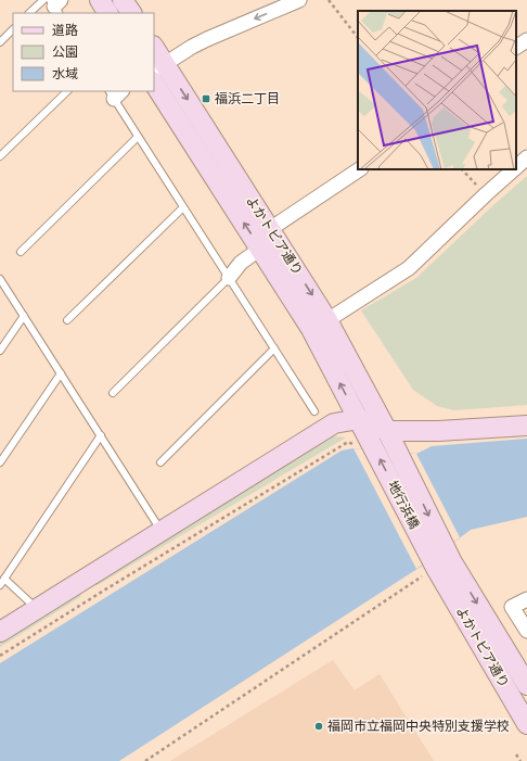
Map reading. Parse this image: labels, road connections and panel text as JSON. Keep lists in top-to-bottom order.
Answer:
{
  "streets": {
    "street": ["よかトピア通り", "地行浜橋"]
  },
  "crossings": [
    ["よかトピア通り", "地行浜橋"]
  ],
  "places": {
    "transit": ["福浜二丁目"],
    "other": ["福岡市立福岡中央特別支援学校"]
  },
  "legend": ["道路", "公園", "水域"]
}
